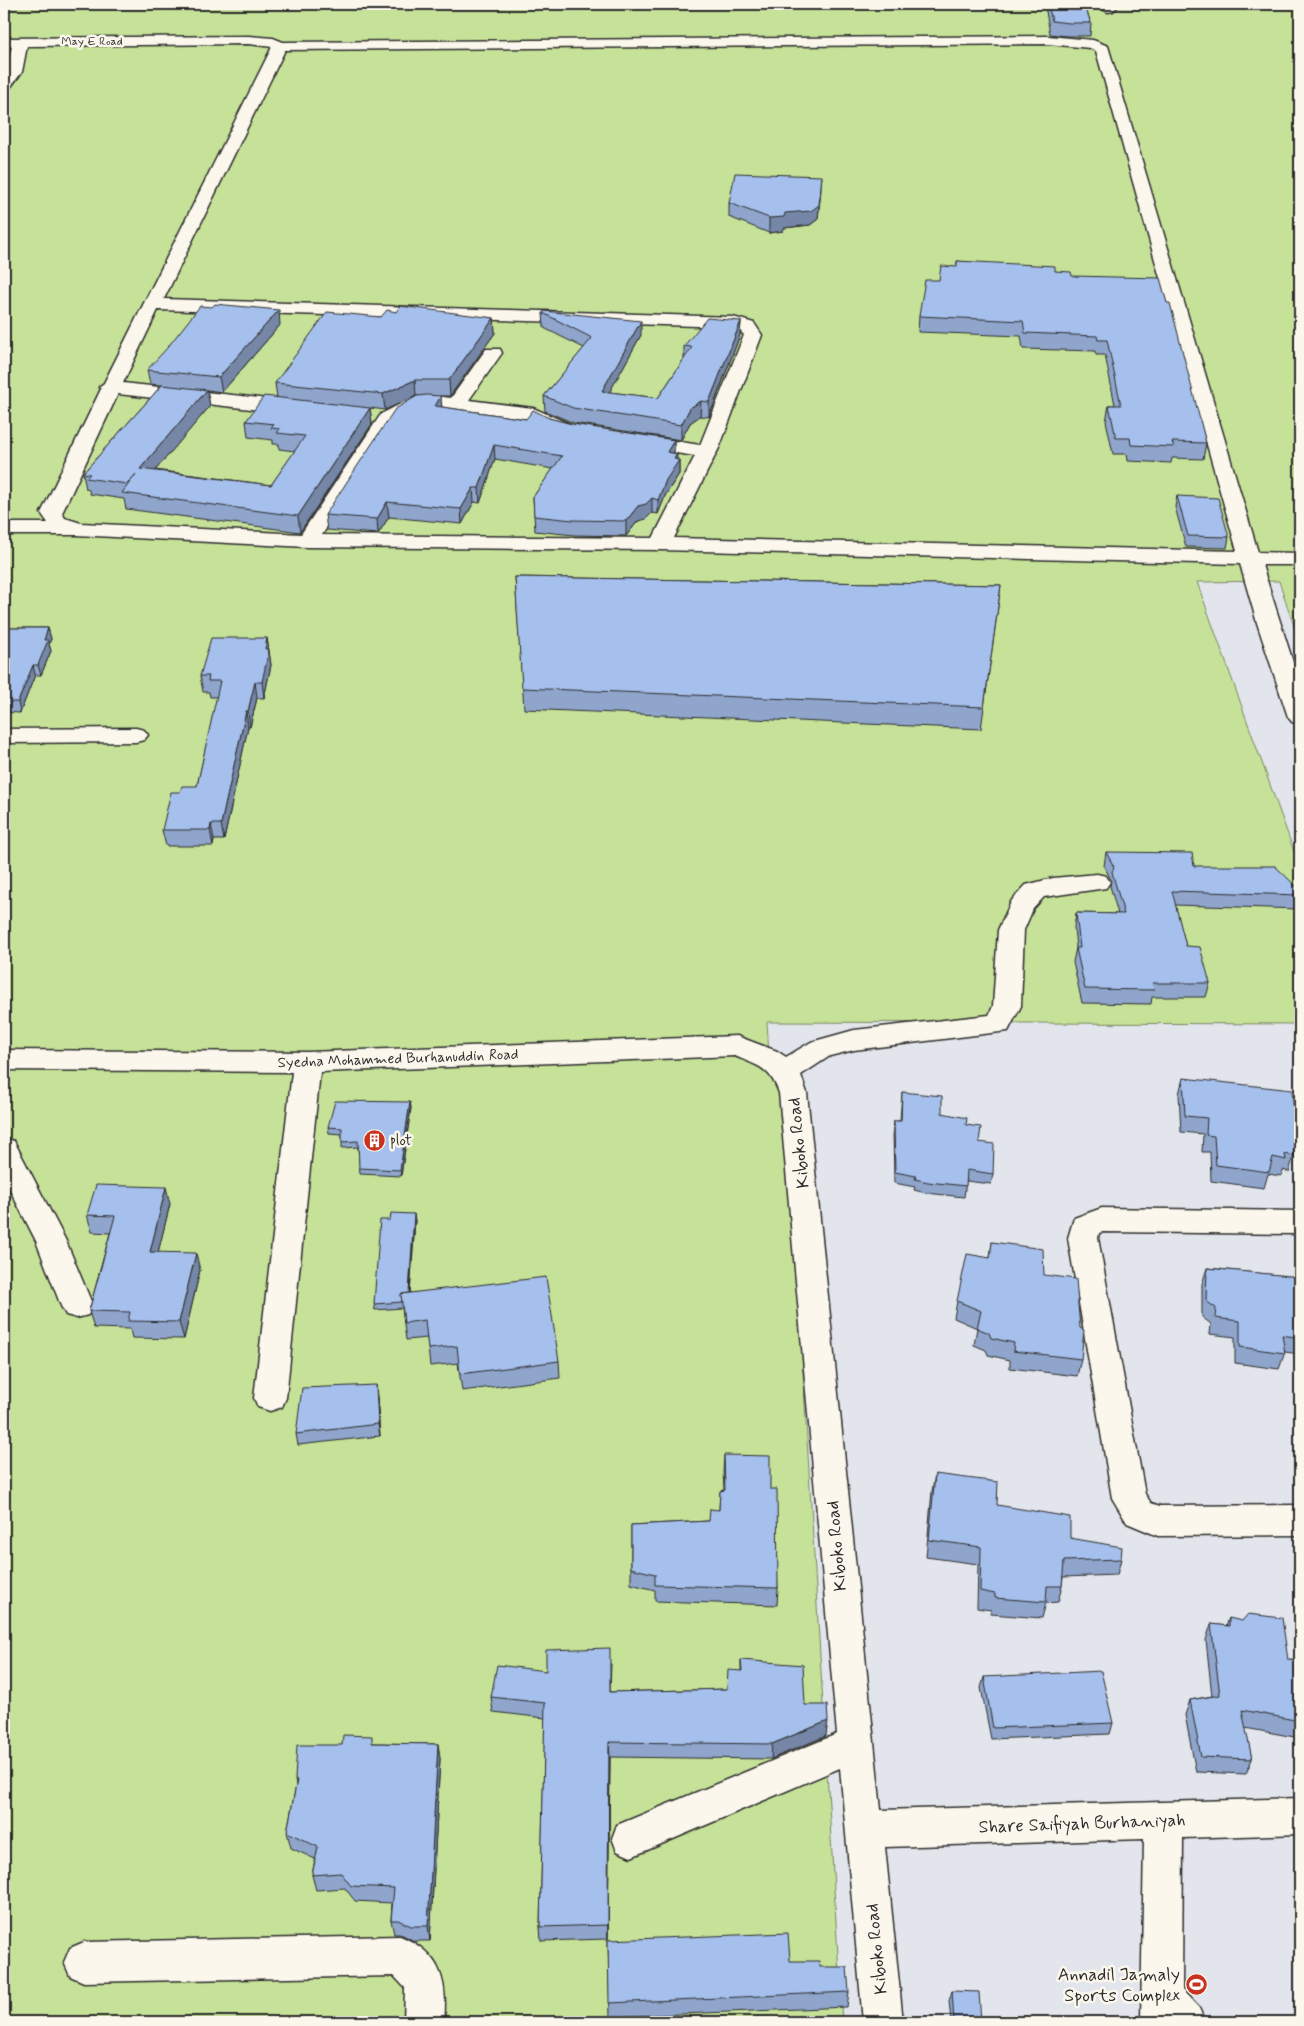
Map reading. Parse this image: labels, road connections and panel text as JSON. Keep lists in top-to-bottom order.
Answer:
{
  "streets": {
    "street": [
      "May E Road",
      "Syedna Mohammed Burhanuddin Road",
      "Kiboko Road",
      "Share Saifiyah Burhaniyah"
    ]
  },
  "crossings": [
    ["Syedna Mohammed Burhanuddin Road", "Kiboko Road"],
    ["Kiboko Road", "Share Saifiyah Burhaniyah"]
  ],
  "places": {
    "building": ["plot"],
    "sports": ["Annadil Jamaly Sports Complex"]
  }
}
